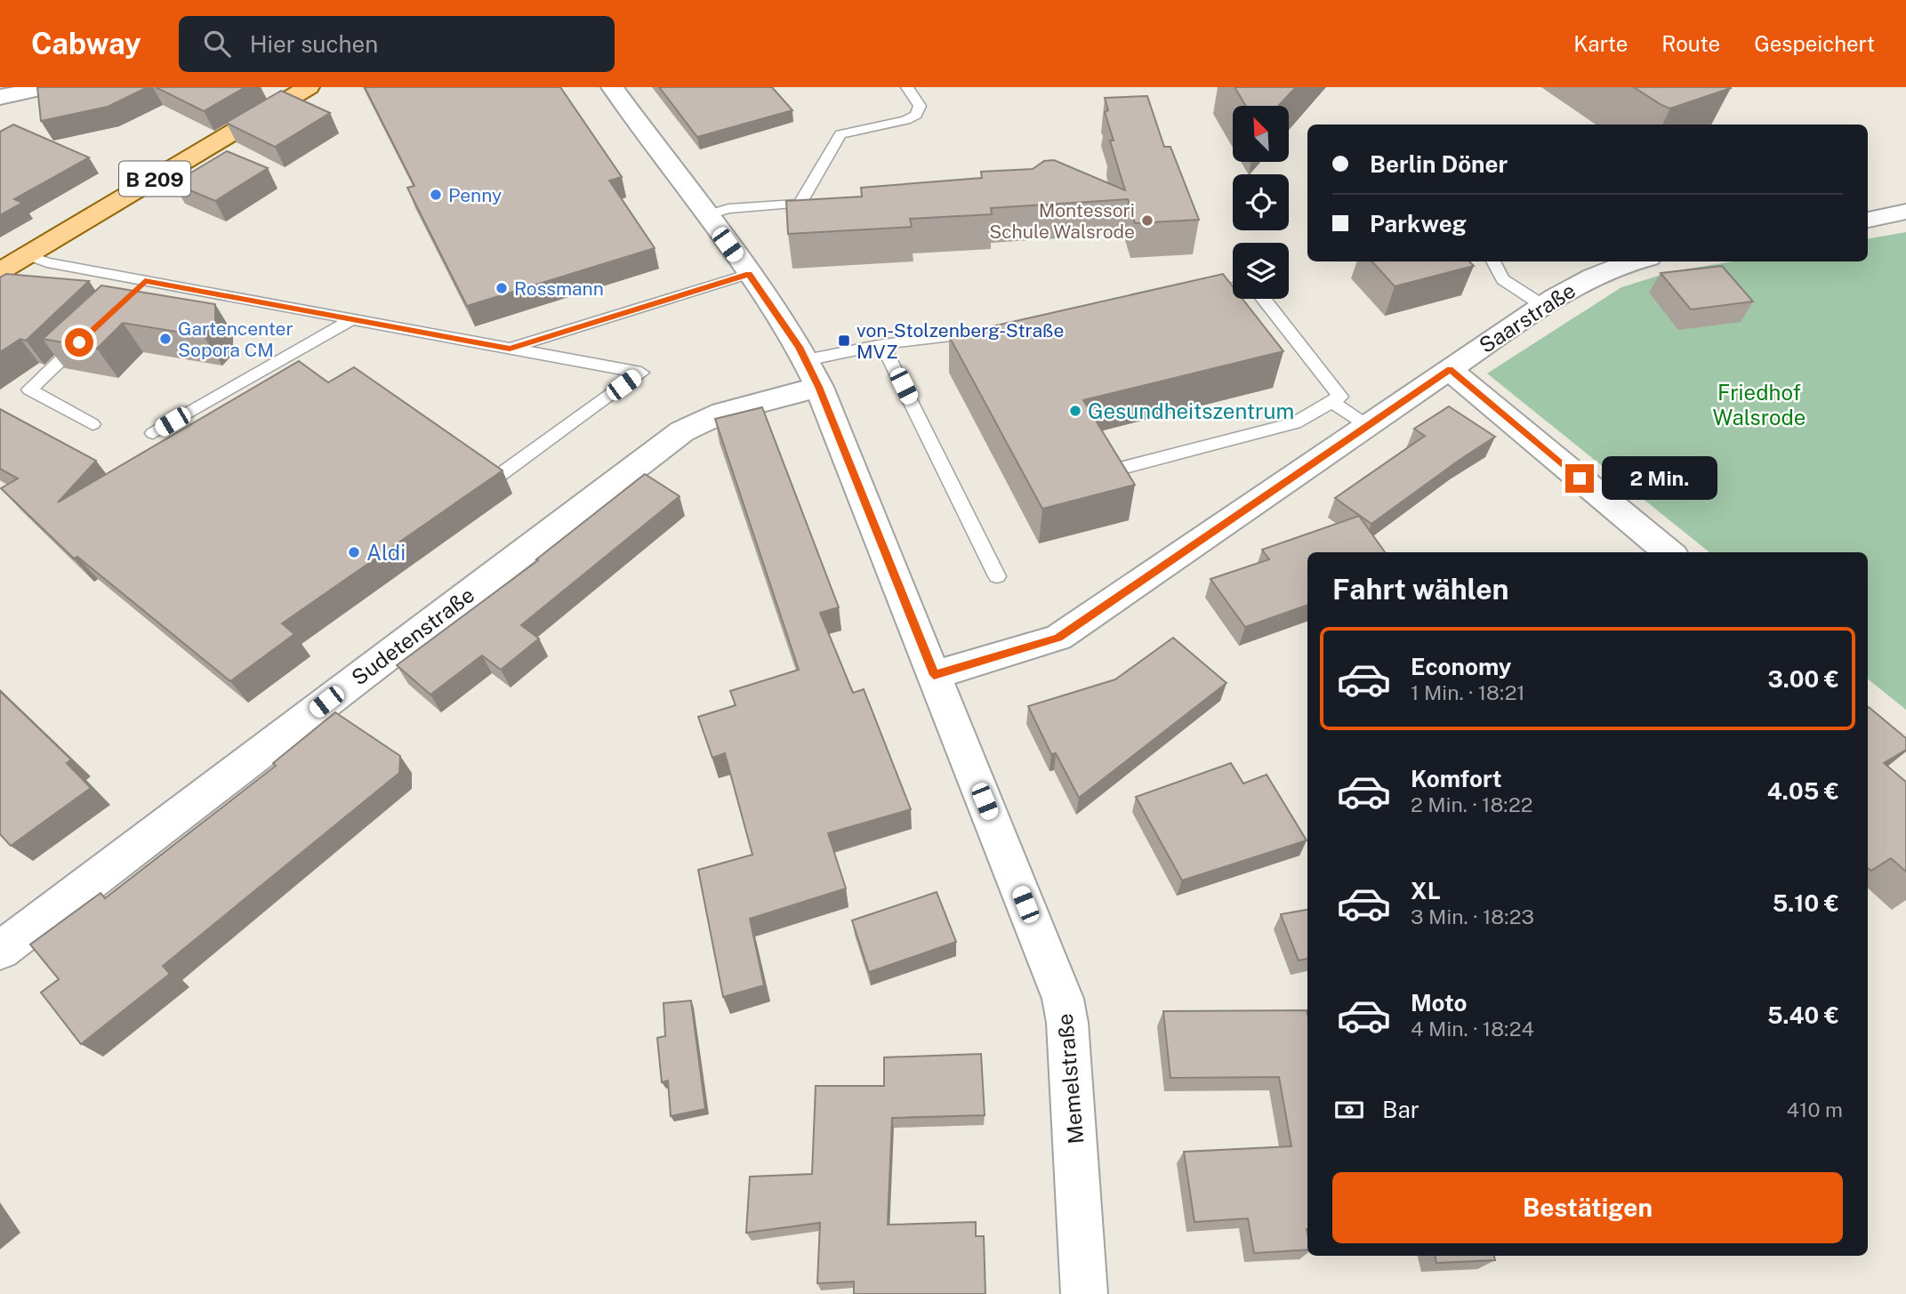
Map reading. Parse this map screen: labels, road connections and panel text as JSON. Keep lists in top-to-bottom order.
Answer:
{
  "streets": {
    "main road": ["B 209"],
    "street": ["Saarstraße", "Sudetenstraße", "Memelstraße"]
  },
  "crossings": [
    ["Saarstraße", "Memelstraße"],
    ["Sudetenstraße", "Memelstraße"]
  ],
  "parks": ["Friedhof Walsrode"],
  "places": {
    "other": [
      "Penny",
      "Montessori Schule Walsrode",
      "Rossmann",
      "Gartencenter Sopora CM",
      "Gesundheitszentrum",
      "Aldi"
    ],
    "transit": ["von-Stolzenberg-Straße MVZ"]
  },
  "north": "top left",
  "page": {
    "header": "Cabway",
    "search": "Hier suchen",
    "nav": ["Karte", "Route", "Gespeichert"],
    "banner": ["Berlin Döner", "Parkweg"],
    "bubble": "2 Min.",
    "heading": "Fahrt wählen",
    "list": [
      {
        "name": "Economy",
        "note": "1 Min. · 18:21",
        "value": "3.00 €"
      },
      {
        "name": "Komfort",
        "note": "2 Min. · 18:22",
        "value": "4.05 €"
      },
      {
        "name": "XL",
        "note": "3 Min. · 18:23",
        "value": "5.10 €"
      },
      {
        "name": "Moto",
        "note": "4 Min. · 18:24",
        "value": "5.40 €"
      }
    ],
    "pay": ["Bar", "410 m"],
    "buttons": "Bestätigen"
  }
}
